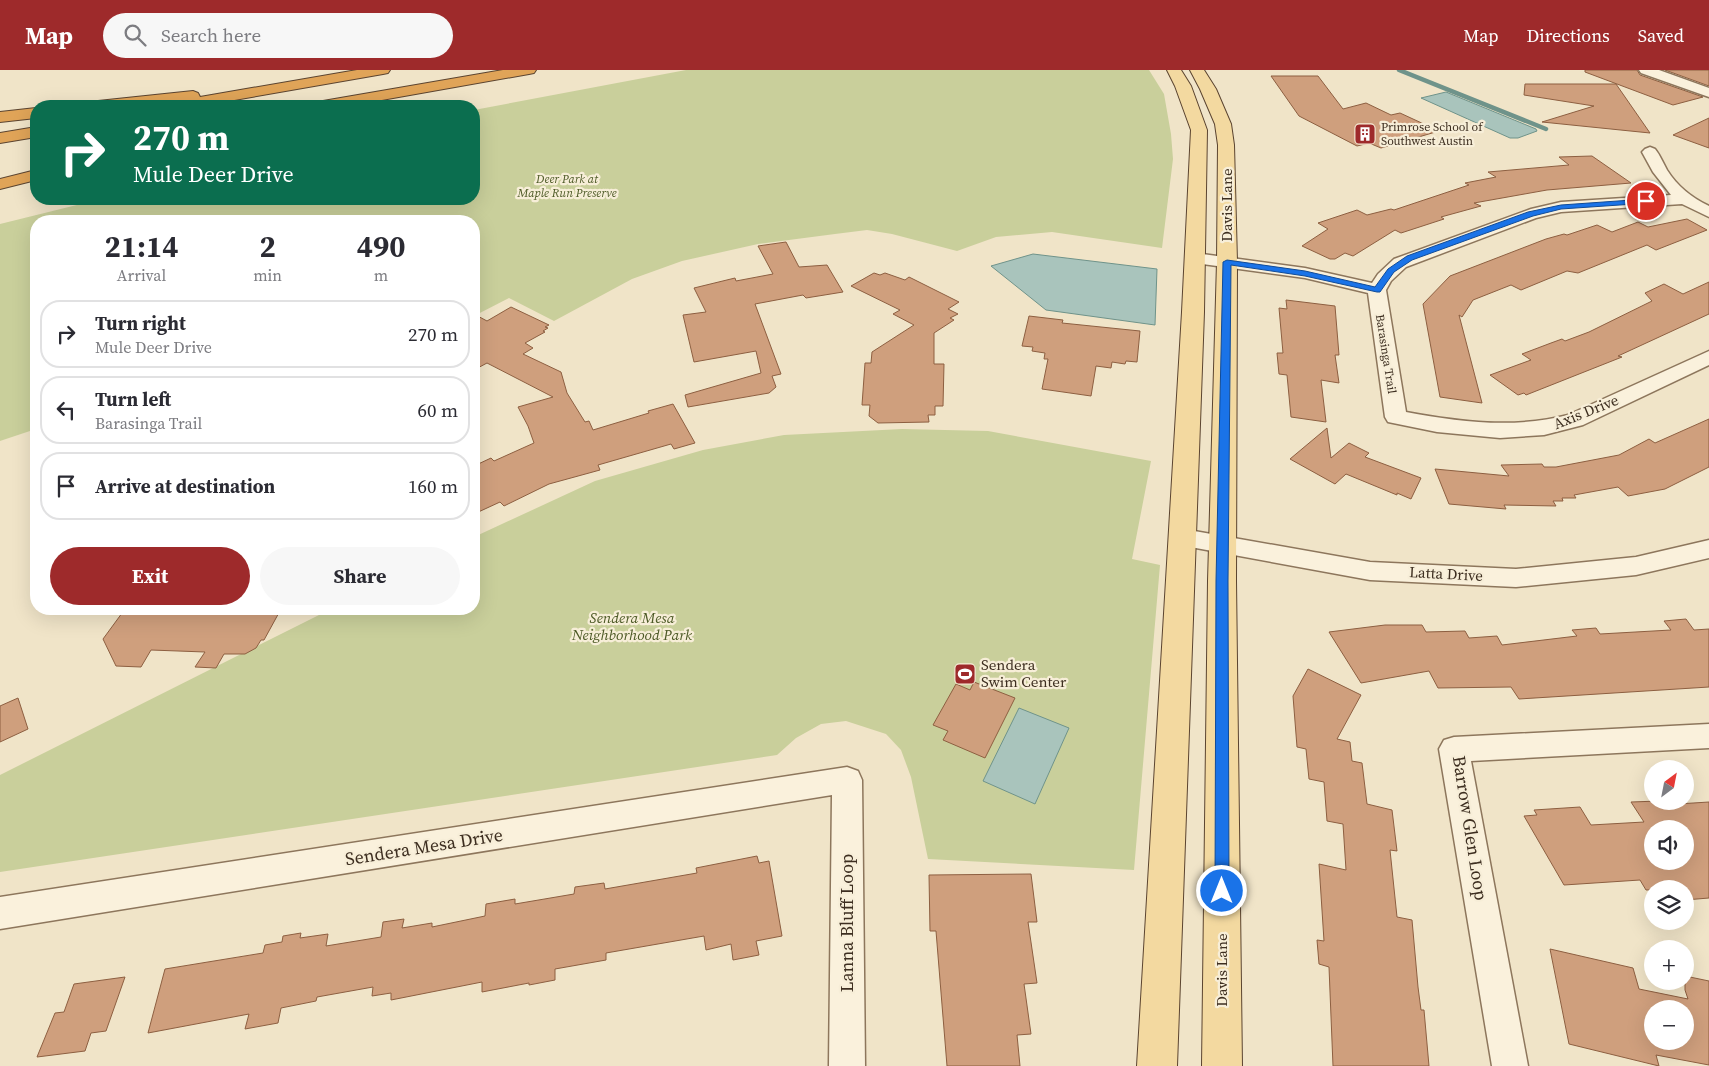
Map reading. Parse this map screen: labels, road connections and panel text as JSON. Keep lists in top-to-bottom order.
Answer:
{
  "streets": {
    "main road": ["Davis Lane"],
    "street": [
      "Barasinga Trail",
      "Axis Drive",
      "Latta Drive",
      "Barrow Glen Loop",
      "Sendera Mesa Drive",
      "Lanna Bluff Loop"
    ]
  },
  "crossings": [
    ["Davis Lane", "Latta Drive"],
    ["Barasinga Trail", "Axis Drive"],
    ["Sendera Mesa Drive", "Lanna Bluff Loop"]
  ],
  "parks": ["Deer Park at Maple Run Preserve", "Sendera Mesa Neighborhood Park"],
  "places": {
    "building": ["Primrose School of Southwest Austin"],
    "sports": ["Sendera Swim Center"]
  },
  "north": "top right",
  "page": {
    "header": "Map",
    "search": "Search here",
    "nav": ["Map", "Directions", "Saved"],
    "turn": ["270 m", "Mule Deer Drive"],
    "eta": [
      "21:14",
      "Arrival",
      "2",
      "min",
      "490",
      "m"
    ],
    "list": [
      {
        "name": "Turn right",
        "note": "Mule Deer Drive",
        "value": "270 m"
      },
      {
        "name": "Turn left",
        "note": "Barasinga Trail",
        "value": "60 m"
      },
      {
        "name": "Arrive at destination",
        "value": "160 m"
      }
    ],
    "buttons": ["Exit", "Share"],
    "map_buttons": ["+", "−"]
  }
}
